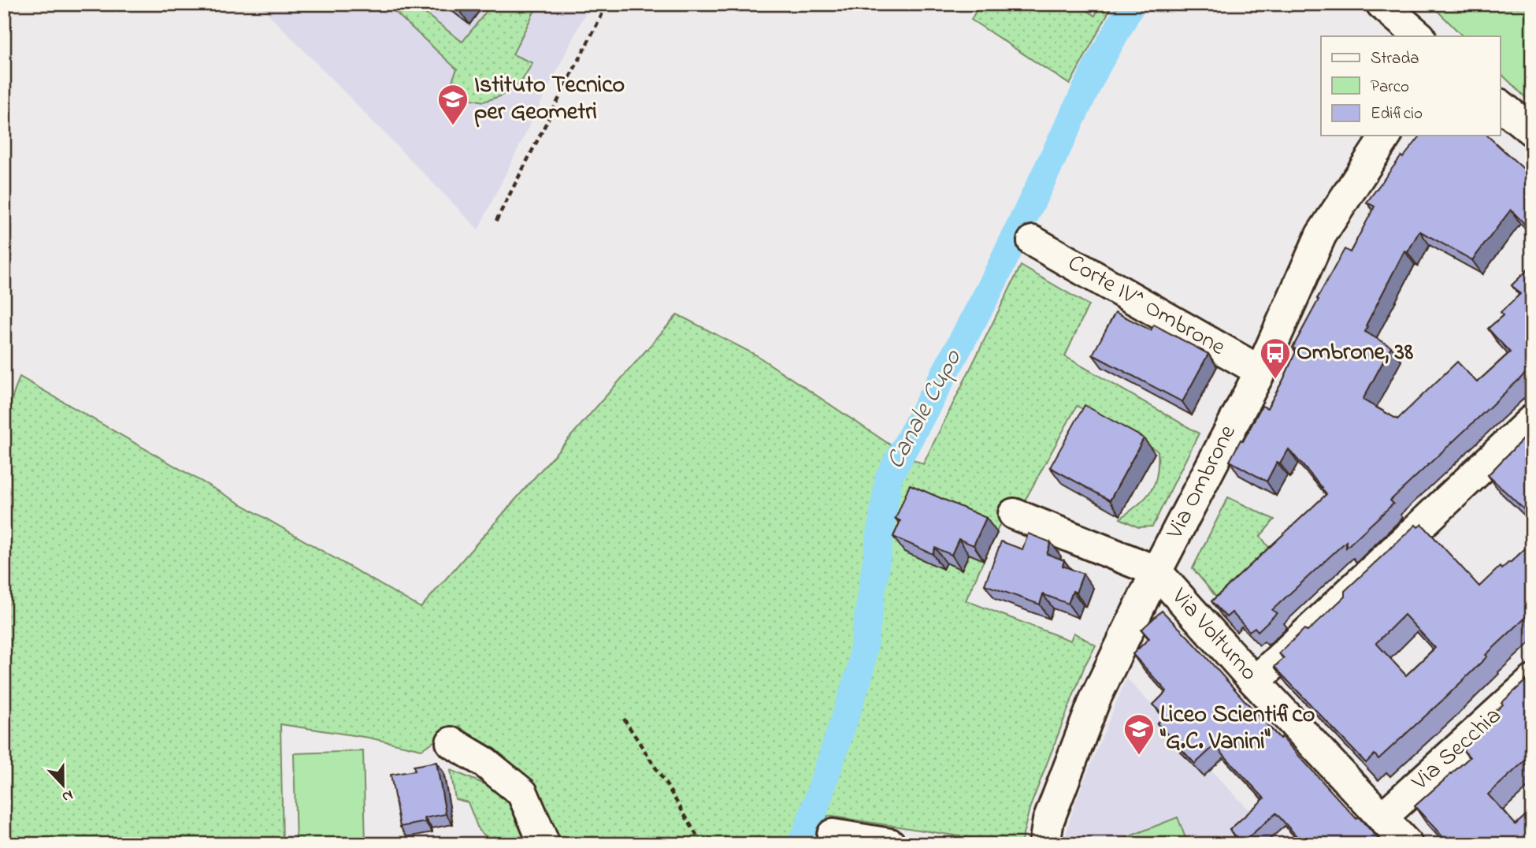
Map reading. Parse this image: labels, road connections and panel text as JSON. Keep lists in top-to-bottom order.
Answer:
{
  "streets": {
    "street": [
      "Corte IV^ Ombrone",
      "Via Ombrone",
      "Via Volturno",
      "Via Secchia"
    ]
  },
  "crossings": [
    ["Corte IV^ Ombrone", "Via Ombrone"],
    ["Via Ombrone", "Via Volturno"],
    ["Via Volturno", "Via Secchia"]
  ],
  "water": ["Canale Cupo"],
  "places": {
    "school or university": ["Istituto Tecnico per Geometri", "Liceo Scientifico \"G.C. Vanini\""],
    "bus stop": ["Ombrone, 38"]
  },
  "legend": ["Strada", "Parco", "Edificio"],
  "north": "bottom"
}
